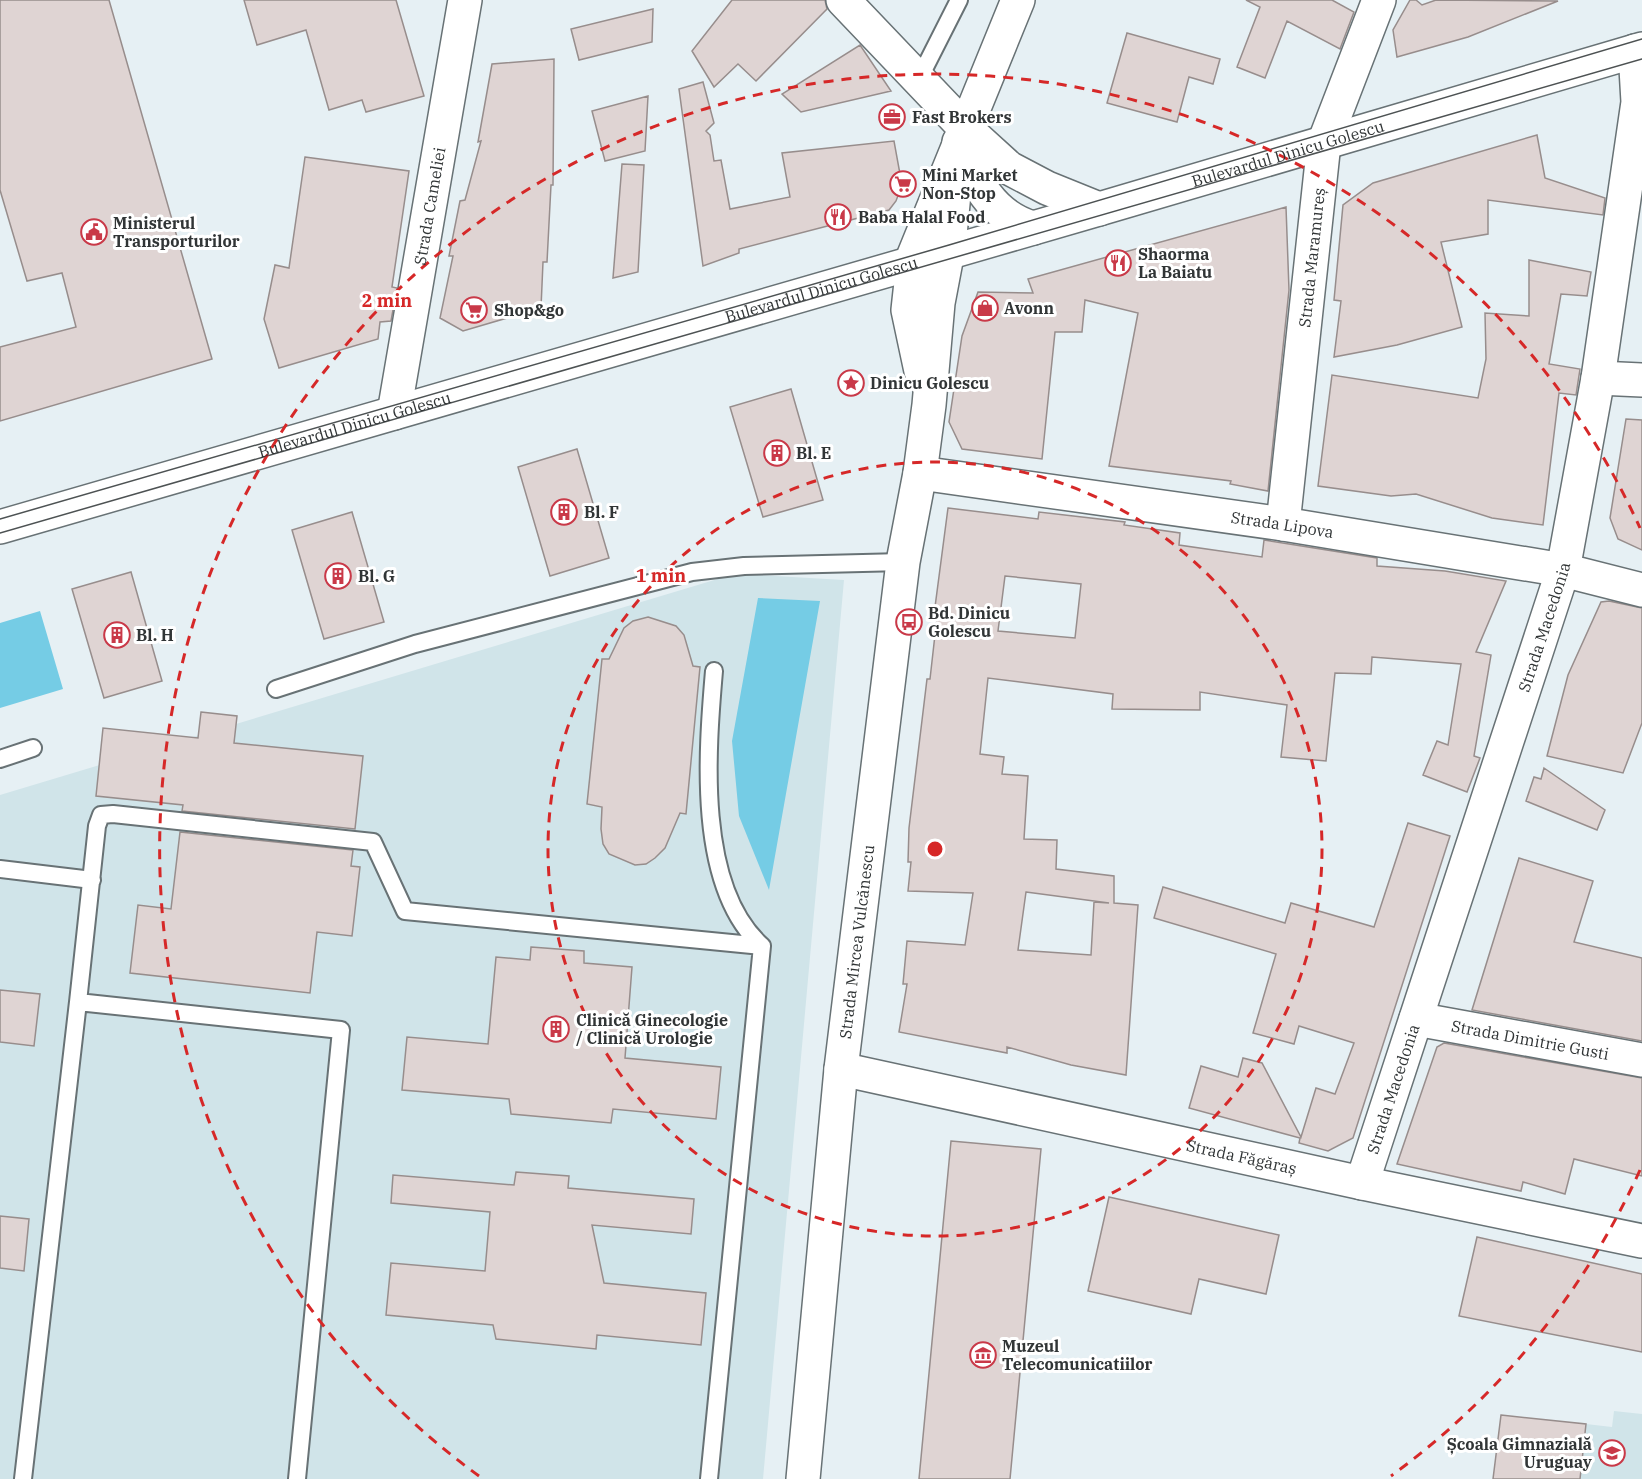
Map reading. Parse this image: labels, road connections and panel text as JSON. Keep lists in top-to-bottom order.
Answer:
{
  "streets": {
    "street": [
      "Bulevardul Dinicu Golescu",
      "Strada Cameliei",
      "Strada Maramureș",
      "Strada Lipova",
      "Strada Macedonia",
      "Strada Mircea Vulcănescu",
      "Strada Dimitrie Gusti",
      "Strada Făgăraș"
    ]
  },
  "crossings": [
    ["Bulevardul Dinicu Golescu", "Strada Cameliei"],
    ["Bulevardul Dinicu Golescu", "Strada Maramureș"],
    ["Bulevardul Dinicu Golescu", "Strada Macedonia"],
    ["Bulevardul Dinicu Golescu", "Strada Mircea Vulcănescu"],
    ["Strada Maramureș", "Strada Lipova"],
    ["Strada Lipova", "Strada Macedonia"],
    ["Strada Lipova", "Strada Mircea Vulcănescu"],
    ["Strada Macedonia", "Strada Dimitrie Gusti"],
    ["Strada Macedonia", "Strada Făgăraș"],
    ["Strada Mircea Vulcănescu", "Strada Făgăraș"]
  ],
  "places": {
    "office": ["Fast Brokers"],
    "supermarket": ["Mini Market Non-Stop", "Shop&go"],
    "restaurant": ["Baba Halal Food", "Shaorma La Baiatu"],
    "public building": ["Ministerul Transporturilor"],
    "shop": ["Avonn"],
    "place": ["Dinicu Golescu"],
    "building": [
      "Bl. E",
      "Bl. F",
      "Bl. G",
      "Bl. H",
      "Clinică Ginecologie / Clinică Urologie"
    ],
    "bus stop": ["Bd. Dinicu Golescu"],
    "museum": ["Muzeul Telecomunicatiilor"],
    "school or university": ["Școala Gimnazială Uruguay"]
  },
  "rings": ["2 min", "1 min"]
}
